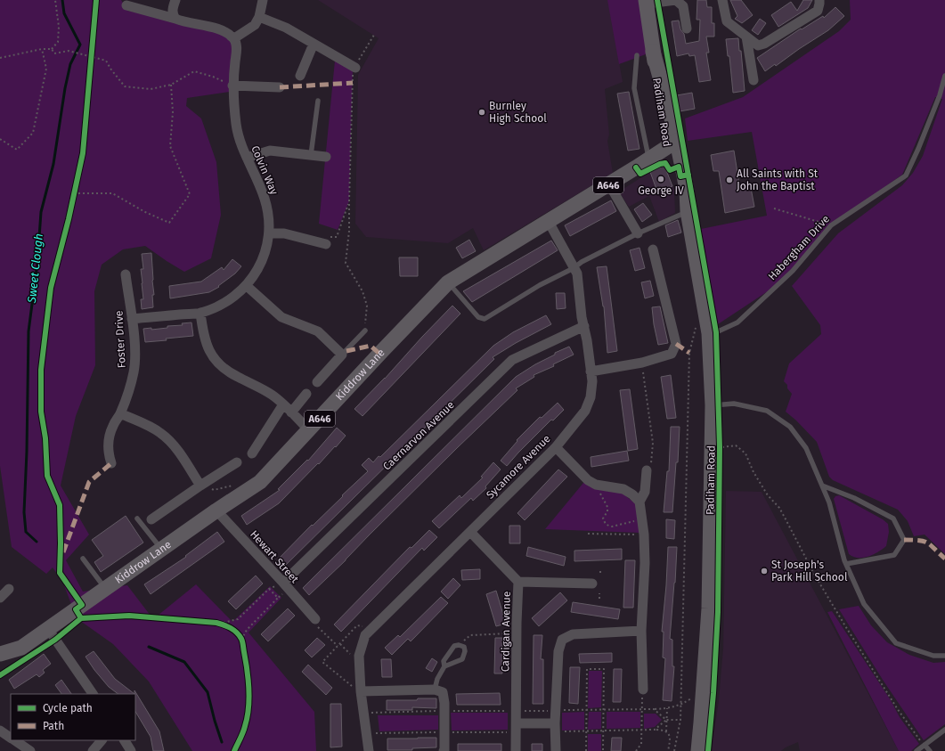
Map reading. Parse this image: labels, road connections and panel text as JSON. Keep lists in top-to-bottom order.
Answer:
{
  "streets": {
    "main road": ["Padiham Road", "A646", "Kiddrow Lane"],
    "street": [
      "Colvin Way",
      "Foster Drive",
      "Caernarvon Avenue",
      "Sycamore Avenue",
      "Hewart Street",
      "Cardigan Avenue"
    ],
    "lane": ["Habergham Drive"]
  },
  "crossings": [
    ["Padiham Road", "Habergham Drive"],
    ["Padiham Road", "Kiddrow Lane"],
    ["Colvin Way", "Foster Drive"],
    ["Kiddrow Lane", "Sycamore Avenue"],
    ["Kiddrow Lane", "Hewart Street"],
    ["Caernarvon Avenue", "Sycamore Avenue"],
    ["Caernarvon Avenue", "Hewart Street"],
    ["Sycamore Avenue", "Cardigan Avenue"]
  ],
  "water": ["Sweet Clough"],
  "places": [
    "Burnley High School",
    "George IV",
    "All Saints with St John the Baptist",
    "St Joseph's Park Hill School"
  ],
  "legend": ["Cycle path", "Path"]
}
